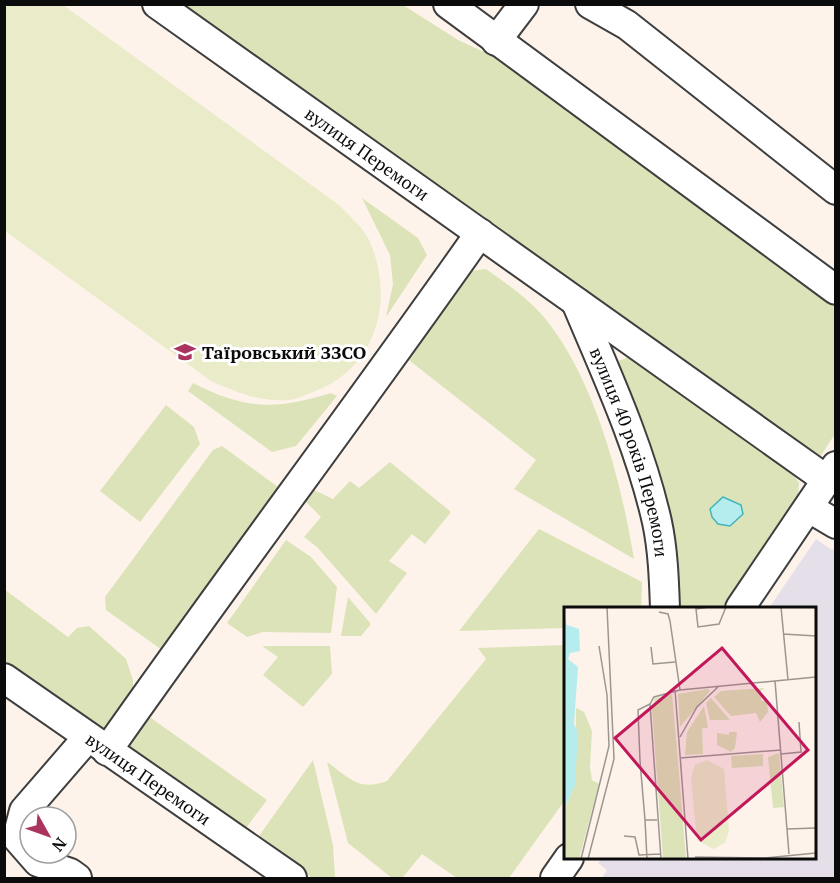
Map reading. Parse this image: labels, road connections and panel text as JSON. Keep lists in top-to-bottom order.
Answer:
{
  "streets": {
    "street": ["вулиця Перемоги", "вулиця 40 років Перемоги"]
  },
  "crossings": [
    ["вулиця Перемоги", "вулиця 40 років Перемоги"]
  ],
  "places": {
    "school or university": ["Таїровський ЗЗСО"]
  },
  "north": "bottom right"
}
